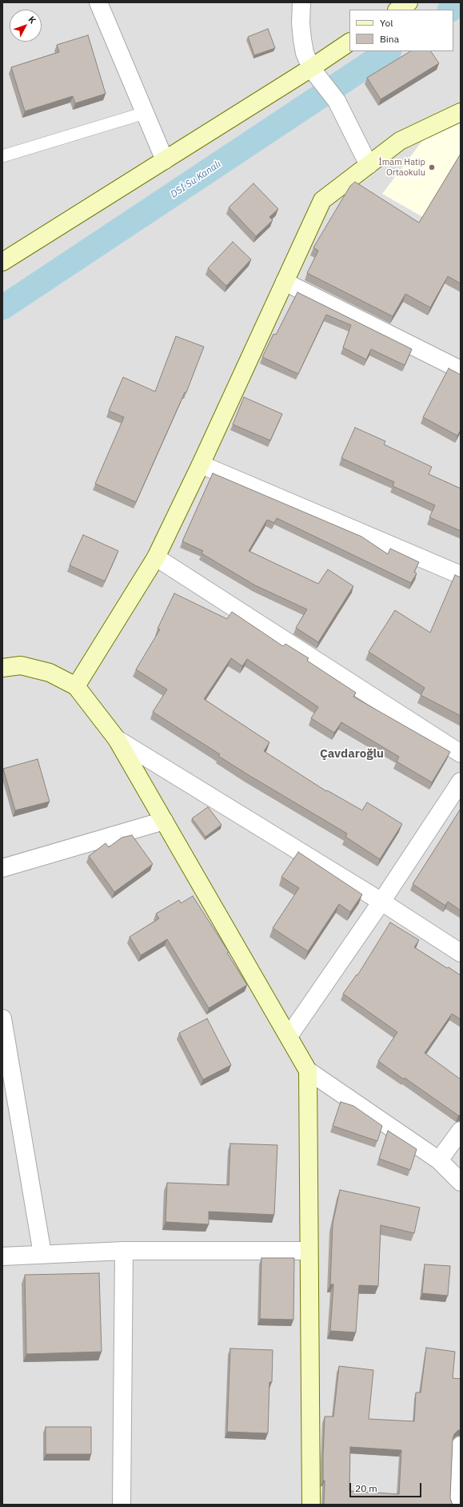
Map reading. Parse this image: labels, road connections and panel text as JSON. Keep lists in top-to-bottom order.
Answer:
{
  "districts": ["Çavdaroğlu"],
  "water": ["DSİ Su Kanalı"],
  "places": ["İmam Hatip Ortaokulu"],
  "legend": ["Yol", "Bina"],
  "scale_bar": "20 m",
  "north": "top right"
}
